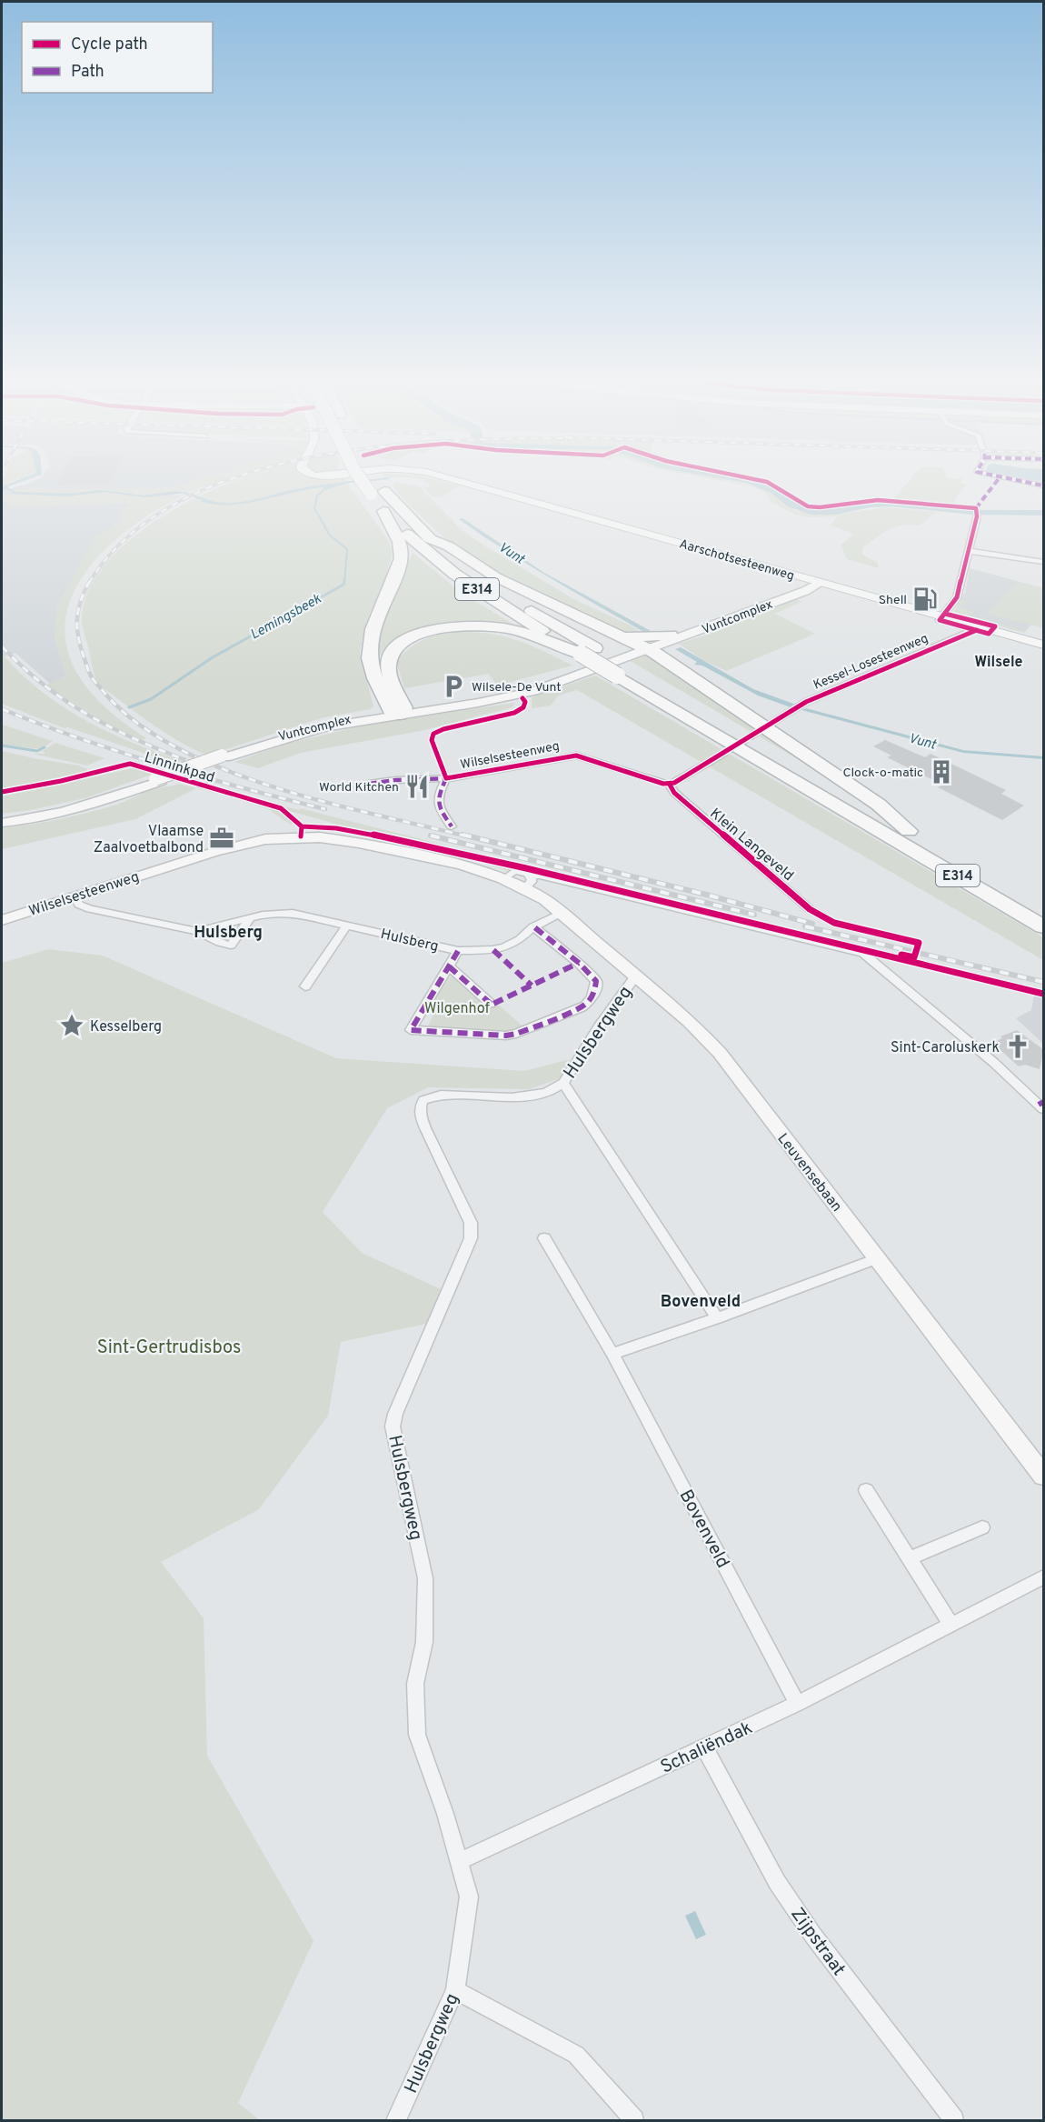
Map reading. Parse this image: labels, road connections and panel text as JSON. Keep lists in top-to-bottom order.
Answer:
{
  "streets": {
    "highway": ["E314"],
    "main road": ["Aarschotsesteenweg"],
    "street": [
      "Vuntcomplex",
      "Kessel-Losesteenweg",
      "Wilselsesteenweg",
      "Klein Langeveld",
      "Hulsberg",
      "Hulsbergweg",
      "Leuvensebaan",
      "Bovenveld",
      "Schaliëndak",
      "Zijpstraat"
    ],
    "cycle path": ["Linninkpad"]
  },
  "crossings": [
    ["Aarschotsesteenweg", "Vuntcomplex"],
    ["Aarschotsesteenweg", "Kessel-Losesteenweg"],
    ["E314", "Vuntcomplex"],
    ["Wilselsesteenweg", "Klein Langeveld"],
    ["Wilselsesteenweg", "Hulsberg"],
    ["Wilselsesteenweg", "Leuvensebaan"],
    ["Hulsberg", "Leuvensebaan"],
    ["Hulsbergweg", "Leuvensebaan"],
    ["Hulsbergweg", "Schaliëndak"],
    ["Bovenveld", "Schaliëndak"],
    ["Schaliëndak", "Zijpstraat"]
  ],
  "districts": ["Wilsele", "Hulsberg", "Bovenveld"],
  "water": ["Vunt", "Lemingsbeek"],
  "parks": ["Wilgenhof", "Sint-Gertrudisbos"],
  "places": {
    "fuel station": ["Shell"],
    "parking": ["Wilsele-De Vunt"],
    "building": ["Clock-o-matic"],
    "restaurant": ["World Kitchen"],
    "office": ["Vlaamse Zaalvoetbalbond"],
    "place": ["Kesselberg"],
    "church": ["Sint-Caroluskerk"]
  },
  "legend": ["Cycle path", "Path"]
}
